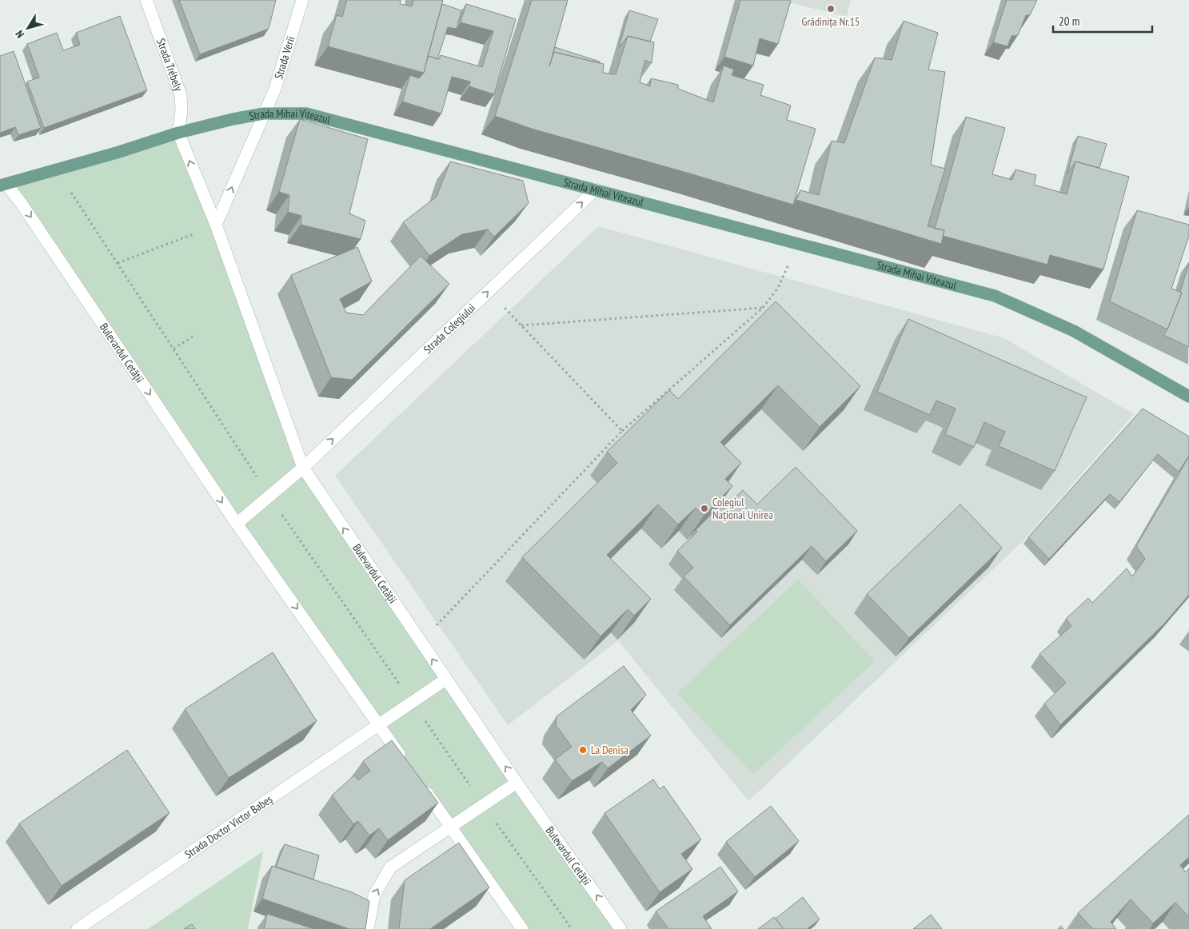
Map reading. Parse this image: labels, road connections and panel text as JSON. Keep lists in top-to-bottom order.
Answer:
{
  "streets": {
    "main road": ["Strada Mihai Viteazul"],
    "street": [
      "Strada Verii",
      "Strada Trébely",
      "Strada Colegiului",
      "Bulevardul Cetății",
      "Strada Doctor Victor Babeș"
    ]
  },
  "crossings": [
    ["Strada Verii", "Strada Mihai Viteazul"],
    ["Strada Trébely", "Strada Mihai Viteazul"],
    ["Strada Trébely", "Bulevardul Cetății"],
    ["Strada Mihai Viteazul", "Strada Colegiului"],
    ["Strada Mihai Viteazul", "Bulevardul Cetății"],
    ["Strada Colegiului", "Bulevardul Cetății"],
    ["Bulevardul Cetății", "Strada Doctor Victor Babeș"]
  ],
  "one_way": ["Strada Colegiului"],
  "places": ["Grădinița Nr.15", "Colegiul Național Unirea", "La Denisa"],
  "scale_bar": "20 m",
  "north": "bottom left"
}
